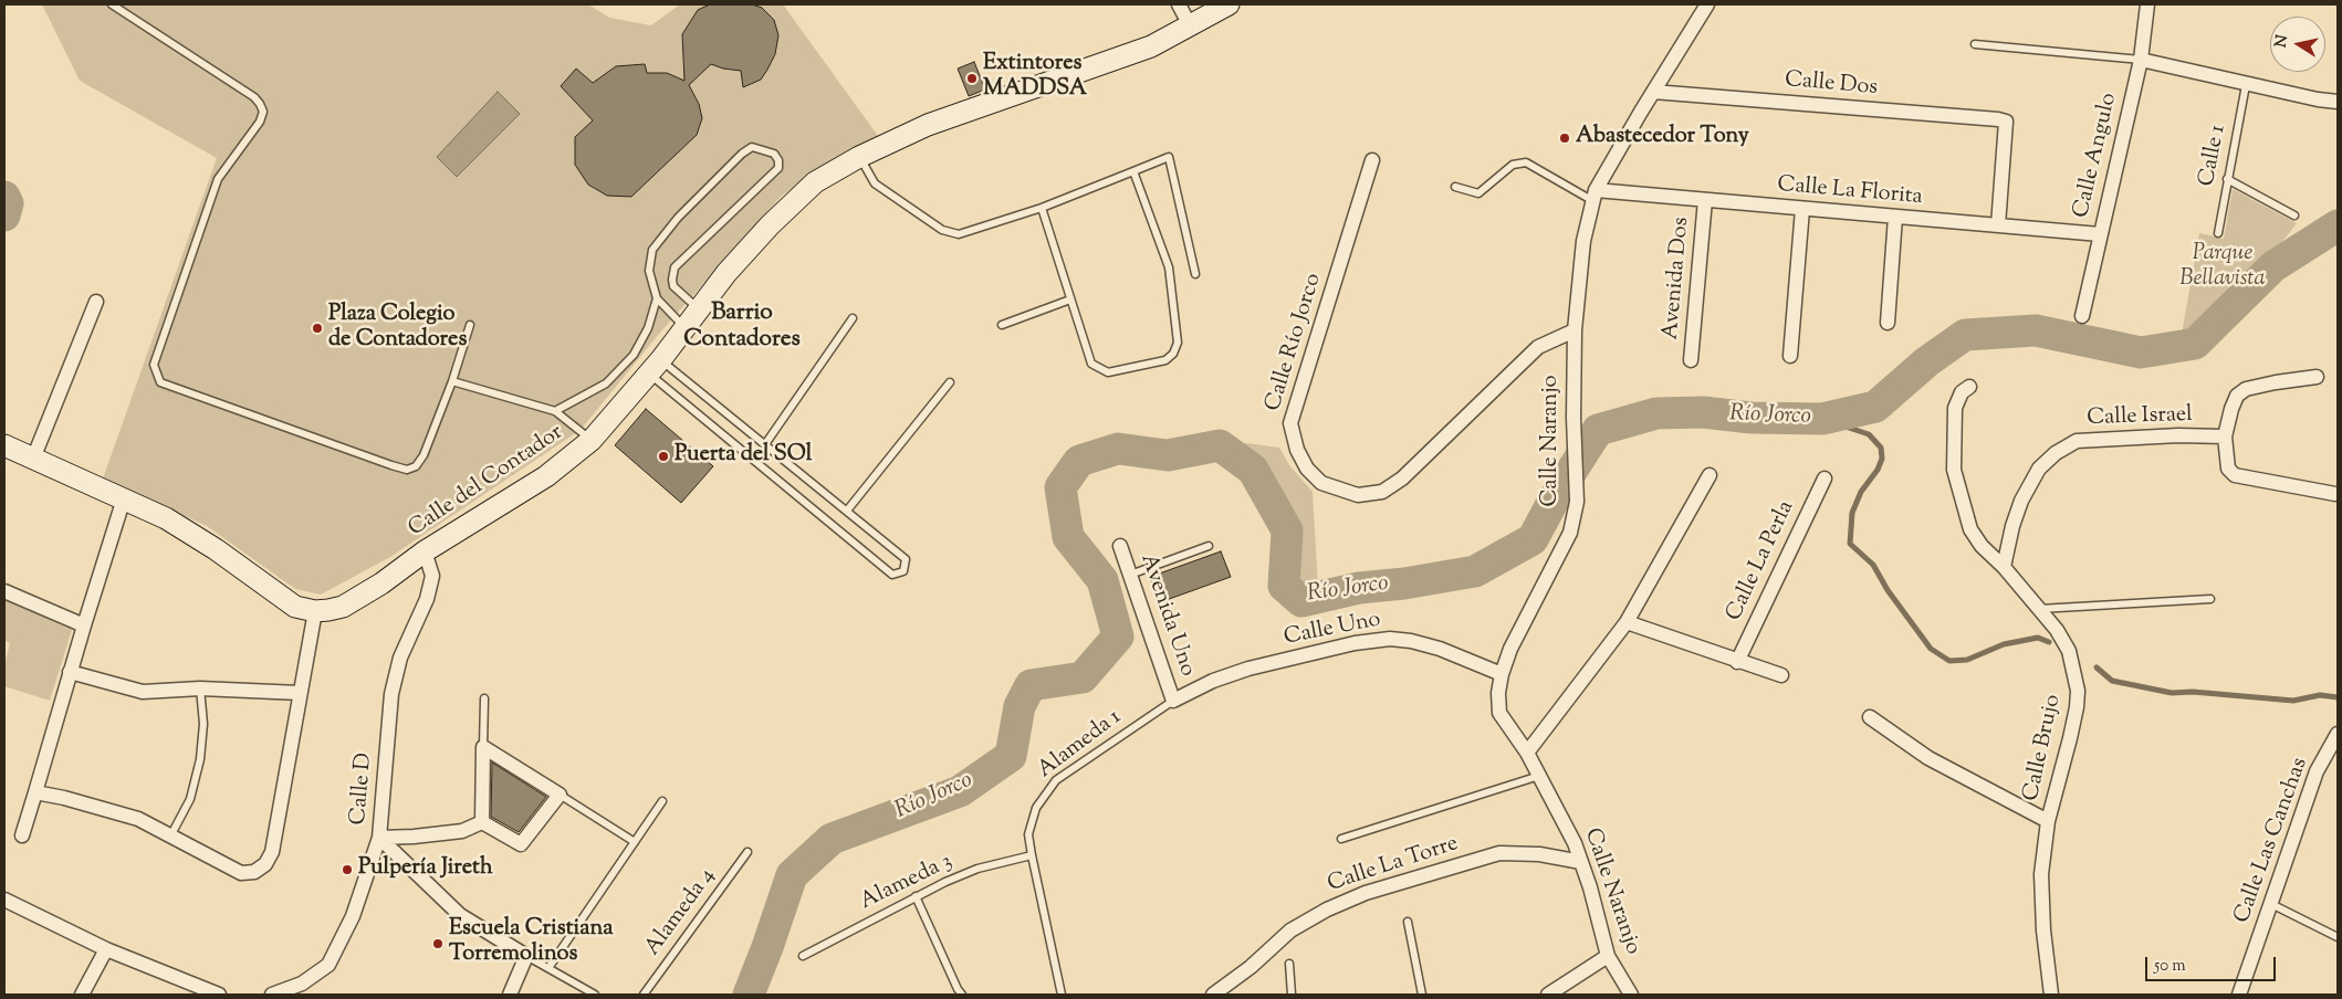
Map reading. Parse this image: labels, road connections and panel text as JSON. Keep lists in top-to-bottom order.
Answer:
{
  "streets": {
    "street": [
      "Calle Dos",
      "Calle Angulo",
      "Calle La Florita",
      "Avenida Dos",
      "Calle Río Jorco",
      "Calle Israel",
      "Calle Naranjo",
      "Calle del Contador",
      "Calle La Perla",
      "Avenida Uno",
      "Calle Uno",
      "Calle Brujo",
      "Calle D",
      "Calle Las Canchas",
      "Calle La Torre"
    ],
    "lane": [
      "Calle 1",
      "Alameda 1",
      "Alameda 3",
      "Alameda 4"
    ]
  },
  "crossings": [
    ["Calle Dos", "Calle La Florita"],
    ["Calle Dos", "Calle Naranjo"],
    ["Calle Angulo", "Calle La Florita"],
    ["Calle La Florita", "Avenida Dos"],
    ["Calle La Florita", "Calle Naranjo"],
    ["Calle Río Jorco", "Calle Naranjo"],
    ["Calle Israel", "Calle Brujo"],
    ["Calle Naranjo", "Calle Uno"],
    ["Calle Naranjo", "Calle La Torre"],
    ["Calle del Contador", "Calle D"],
    ["Avenida Uno", "Calle Uno"],
    ["Avenida Uno", "Alameda 1"],
    ["Calle Uno", "Alameda 1"],
    ["Alameda 1", "Alameda 3"]
  ],
  "districts": ["Barrio Contadores"],
  "water": ["Río Jorco"],
  "parks": ["Parque Bellavista"],
  "places": [
    "Extintores MADDSA",
    "Abastecedor Tony",
    "Plaza Colegio de Contadores",
    "Puerta del SOl",
    "Pulpería Jireth",
    "Escuela Cristiana Torremolinos"
  ],
  "scale_bar": "50 m",
  "north": "left"
}
